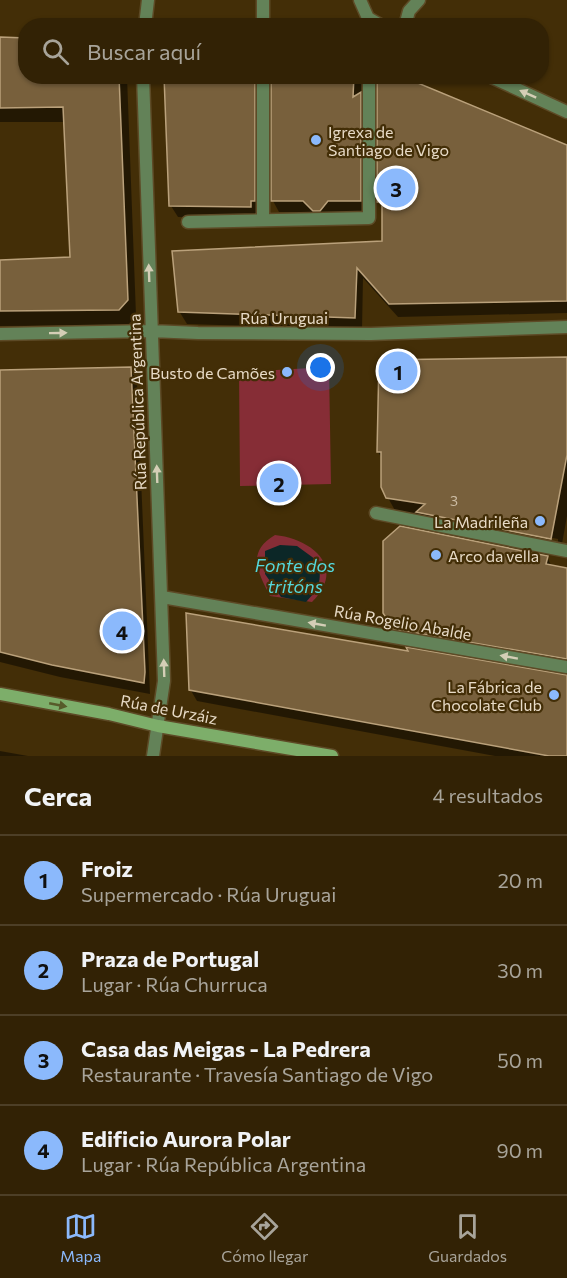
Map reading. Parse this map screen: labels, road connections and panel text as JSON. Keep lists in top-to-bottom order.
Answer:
{
  "streets": {
    "main road": ["Rúa de Urzáiz"],
    "street": ["Rúa Uruguai", "Rúa República Argentina", "Rúa Rogelio Abalde"]
  },
  "crossings": [
    ["Rúa Uruguai", "Rúa República Argentina"],
    ["Rúa República Argentina", "Rúa Rogelio Abalde"],
    ["Rúa República Argentina", "Rúa de Urzáiz"]
  ],
  "one_way": ["Rúa República Argentina", "Rúa Rogelio Abalde", "Rúa de Urzáiz"],
  "water": ["Fonte dos tritóns"],
  "places": [
    "Igrexa de Santiago de Vigo",
    "Busto de Camões",
    "La Madrileña",
    "Arco da vella",
    "La Fábrica de Chocolate Club"
  ],
  "house_numbers": ["3"],
  "page": {
    "search": "Buscar aquí",
    "pins": [
      "3",
      "1",
      "2",
      "4"
    ],
    "heading": ["Cerca", "4 resultados"],
    "list": [
      {
        "mark": "1",
        "name": "Froiz",
        "note": "Supermercado · Rúa Uruguai",
        "value": "20 m"
      },
      {
        "mark": "2",
        "name": "Praza de Portugal",
        "note": "Lugar · Rúa Churruca",
        "value": "30 m"
      },
      {
        "mark": "3",
        "name": "Casa das Meigas - La Pedrera",
        "note": "Restaurante · Travesía Santiago de Vigo",
        "value": "50 m"
      },
      {
        "mark": "4",
        "name": "Edificio Aurora Polar",
        "note": "Lugar · Rúa República Argentina",
        "value": "90 m"
      }
    ],
    "nav": ["Mapa", "Cómo llegar", "Guardados"]
  }
}
